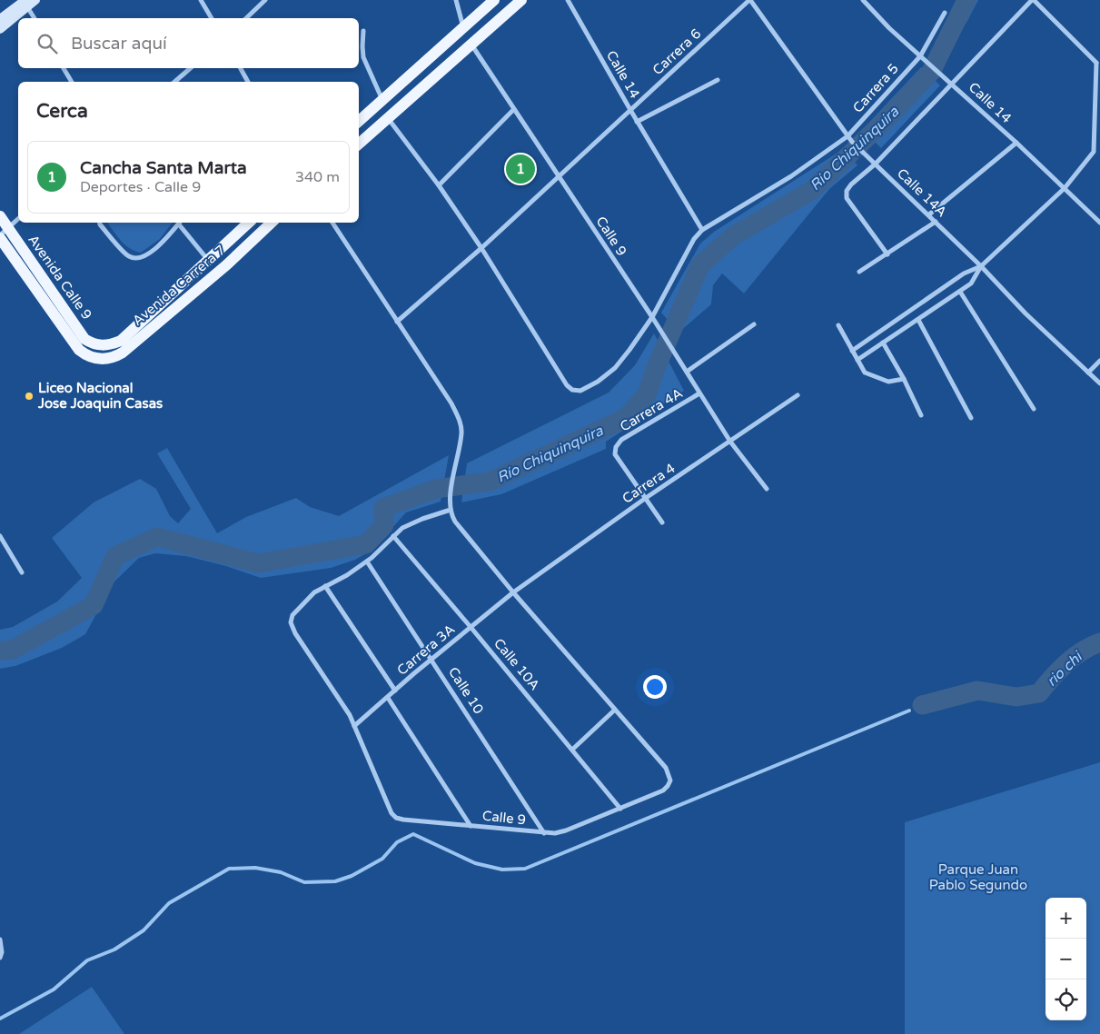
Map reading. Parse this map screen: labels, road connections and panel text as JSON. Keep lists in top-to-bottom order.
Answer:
{
  "streets": {
    "main road": ["Avenida Calle 9", "Avenida Carrera 7"],
    "street": [
      "Carrera 6",
      "Calle 14",
      "Carrera 5",
      "Calle 14A",
      "Calle 9",
      "Carrera 4A",
      "Carrera 4",
      "Carrera 3A",
      "Calle 10A",
      "Calle 10"
    ]
  },
  "crossings": [
    ["Carrera 6", "Calle 14"],
    ["Carrera 6", "Calle 14A"],
    ["Carrera 6", "Calle 9"],
    ["Calle 14", "Carrera 5"],
    ["Carrera 5", "Calle 14A"],
    ["Calle 9", "Carrera 4A"],
    ["Calle 9", "Carrera 4"],
    ["Calle 9", "Carrera 3A"],
    ["Calle 9", "Calle 10A"],
    ["Calle 9", "Calle 10"],
    ["Avenida Calle 9", "Avenida Carrera 7"],
    ["Carrera 4A", "Carrera 4"],
    ["Carrera 4", "Carrera 3A"],
    ["Carrera 3A", "Calle 10A"],
    ["Carrera 3A", "Calle 10"]
  ],
  "water": ["Río Chiquinquira", "rio chi"],
  "parks": ["Parque Juan Pablo Segundo"],
  "places": ["Liceo Nacional Jose Joaquin Casas"],
  "page": {
    "search": "Buscar aquí",
    "heading": "Cerca",
    "list": [
      {
        "mark": "1",
        "name": "Cancha Santa Marta",
        "note": "Deportes · Calle 9",
        "value": "340 m"
      }
    ],
    "pins": "1",
    "map_buttons": ["+", "−"]
  }
}
